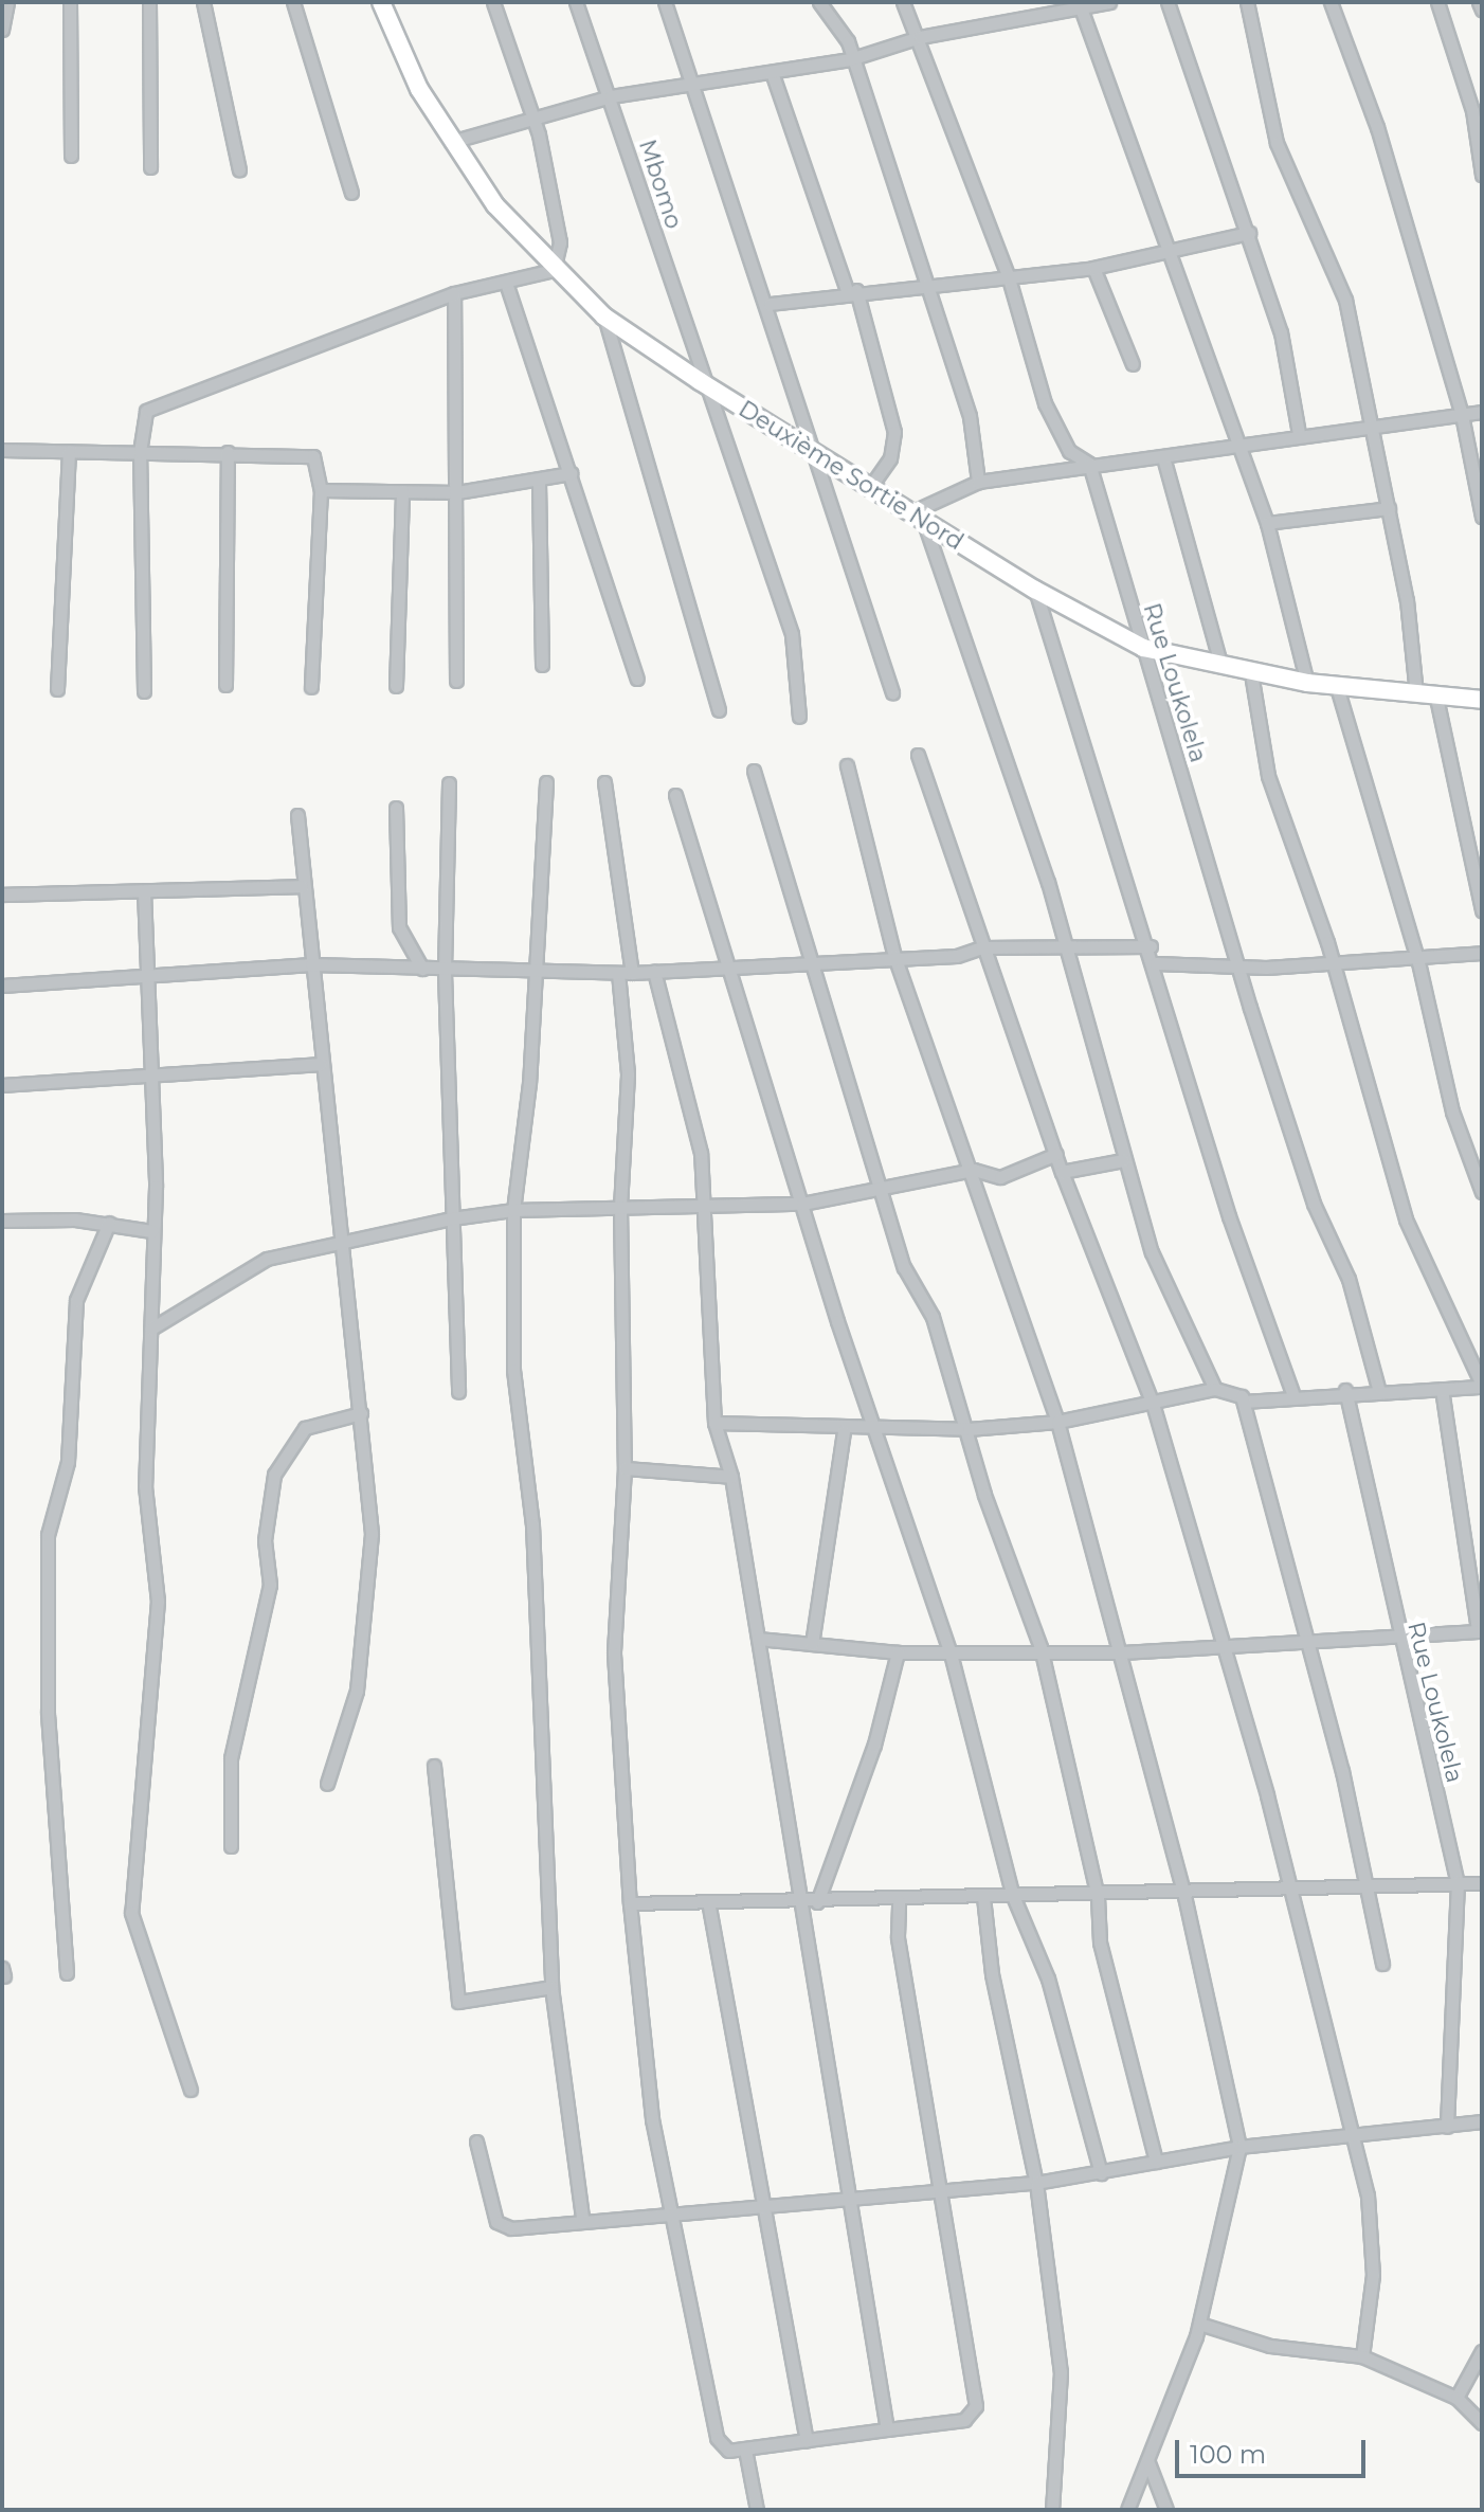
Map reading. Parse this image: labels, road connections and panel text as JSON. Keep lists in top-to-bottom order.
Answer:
{
  "streets": {
    "main road": ["Deuxième Sortie Nord"],
    "street": ["Mbomo", "Rue Loukolela"]
  },
  "crossings": [
    ["Mbomo", "Deuxième Sortie Nord"],
    ["Deuxième Sortie Nord", "Rue Loukolela"]
  ],
  "scale_bar": "100 m"
}
